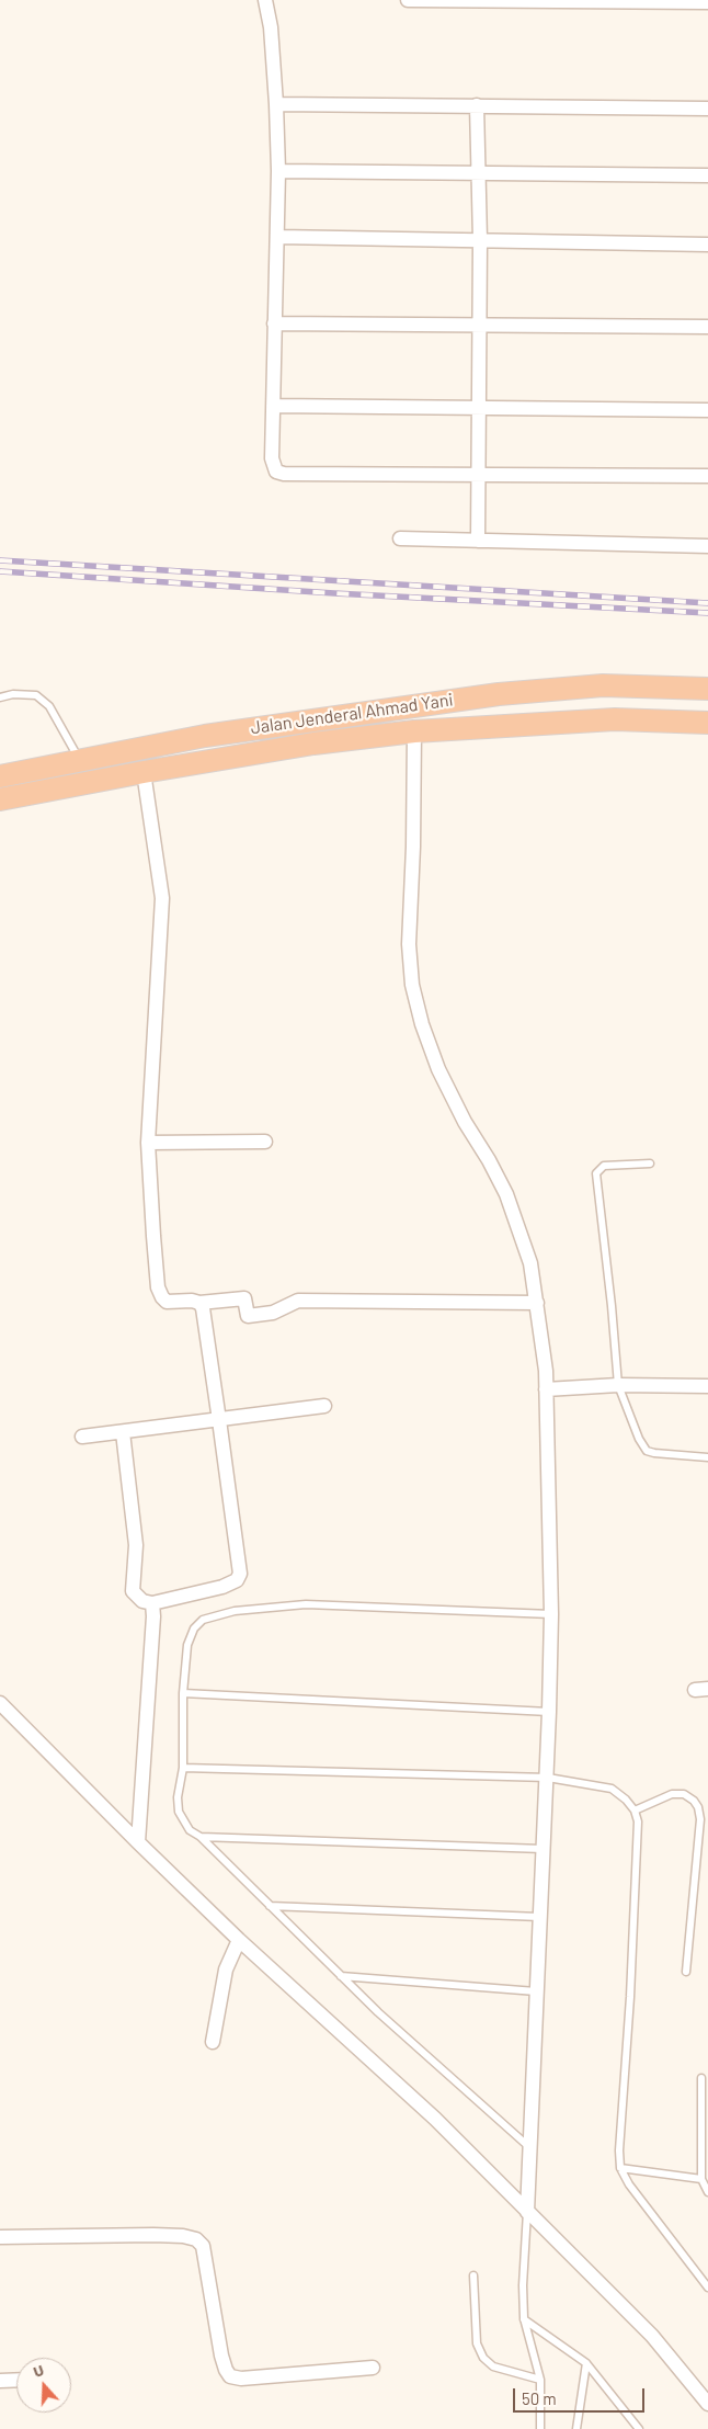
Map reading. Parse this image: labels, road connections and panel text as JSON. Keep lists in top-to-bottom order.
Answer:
{
  "streets": {
    "highway": ["Jalan Jenderal Ahmad Yani"]
  },
  "scale_bar": "50 m",
  "north": "top"
}
